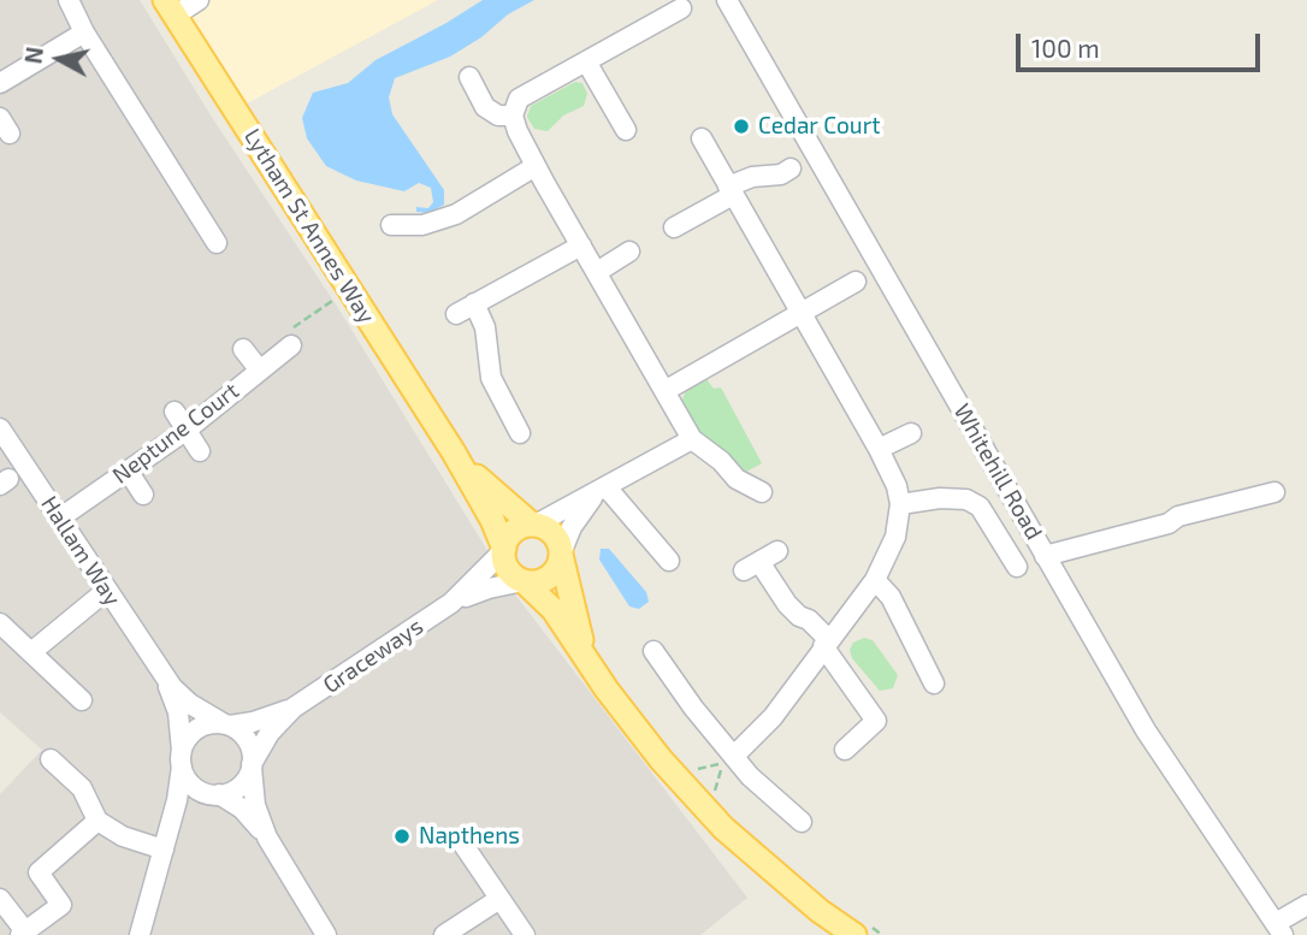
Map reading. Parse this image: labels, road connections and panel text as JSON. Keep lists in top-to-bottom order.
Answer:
{
  "streets": {
    "main road": ["Lytham St Annes Way"],
    "street": [
      "Neptune Court",
      "Whitehill Road",
      "Hallam Way",
      "Graceways"
    ]
  },
  "crossings": [
    ["Lytham St Annes Way", "Graceways"],
    ["Neptune Court", "Hallam Way"],
    ["Hallam Way", "Graceways"]
  ],
  "places": ["Cedar Court", "Napthens"],
  "scale_bar": "100 m",
  "north": "left"
}
